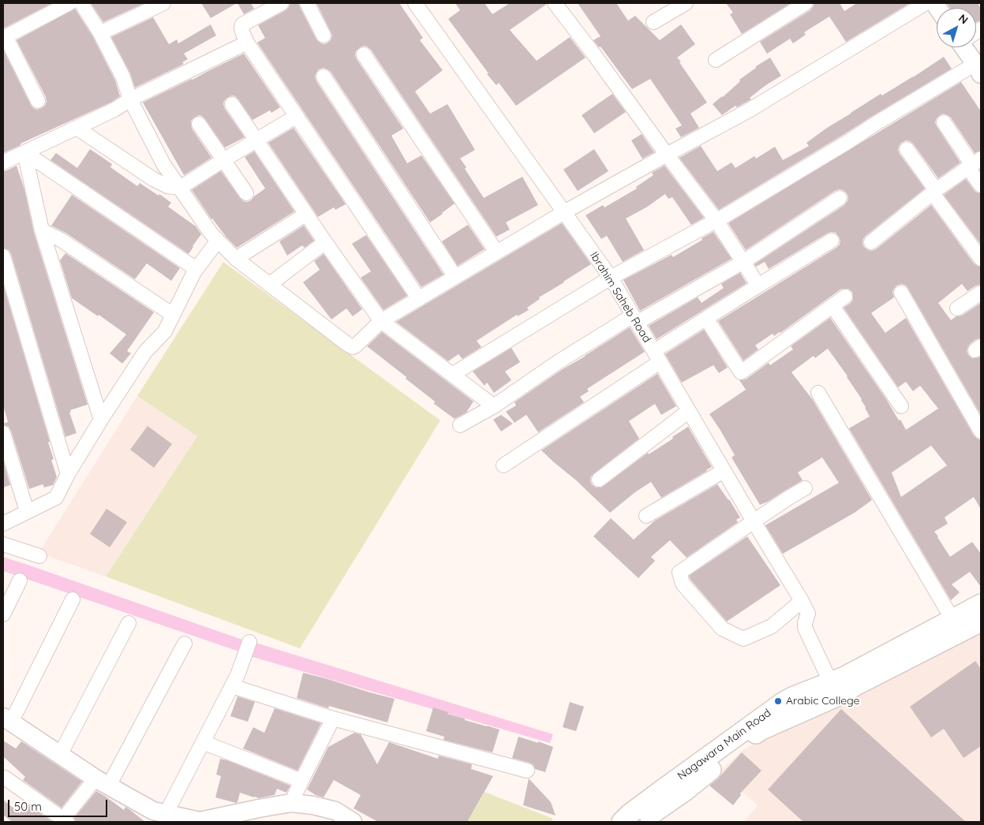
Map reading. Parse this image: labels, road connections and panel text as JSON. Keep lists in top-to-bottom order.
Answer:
{
  "streets": {
    "main road": ["Nagawara Main Road"],
    "street": ["Ibrahim Saheb Road"]
  },
  "crossings": [
    ["Ibrahim Saheb Road", "Nagawara Main Road"]
  ],
  "places": ["Arabic College"],
  "scale_bar": "50 m",
  "north": "top right"
}
